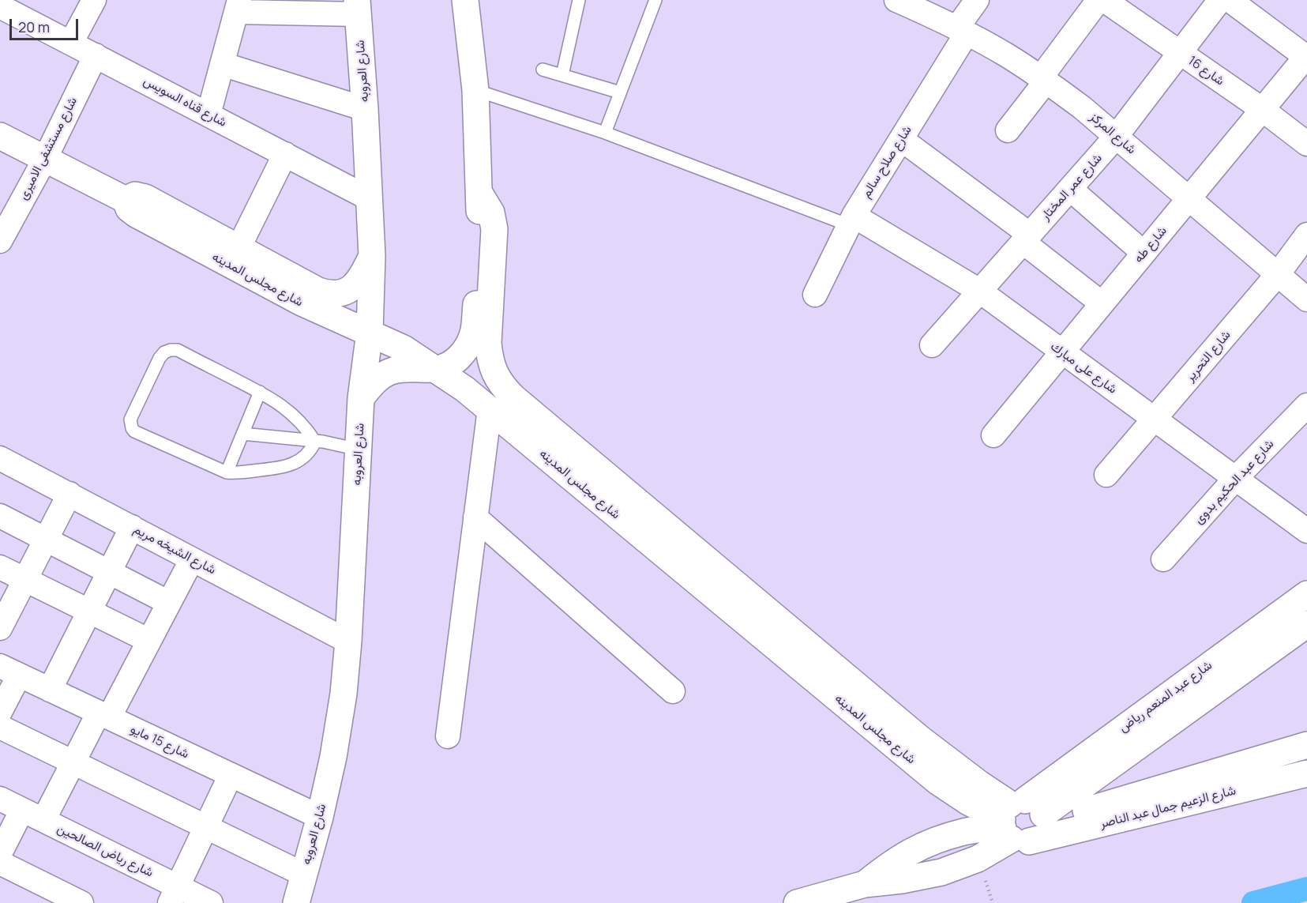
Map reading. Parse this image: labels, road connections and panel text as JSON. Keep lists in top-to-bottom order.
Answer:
{
  "streets": {
    "street": [
      "شارع العروبه",
      "شارع 16",
      "شارع قناه السويس",
      "شارع المركز",
      "شارع مستشفى الاميرى",
      "شارع صلاح سالم",
      "شارع عمر المختار",
      "شارع طه",
      "شارع مجلس المدينه",
      "شارع التحرير",
      "شارع على مبارك",
      "شارع عبد الحكيم بدوى",
      "شارع الشيخه مريم",
      "شارع عبد المنعم رياض",
      "شارع 15 مايو",
      "شارع الزعيم جمال عبد الناصر",
      "شارع رياض الصالحين"
    ]
  },
  "crossings": [
    ["شارع العروبه", "شارع قناه السويس"],
    ["شارع العروبه", "شارع مجلس المدينه"],
    ["شارع العروبه", "شارع الشيخه مريم"],
    ["شارع العروبه", "شارع 15 مايو"],
    ["شارع 16", "شارع عمر المختار"],
    ["شارع 16", "شارع طه"],
    ["شارع قناه السويس", "شارع مستشفى الاميرى"],
    ["شارع المركز", "شارع صلاح سالم"],
    ["شارع المركز", "شارع عمر المختار"],
    ["شارع المركز", "شارع طه"],
    ["شارع المركز", "شارع التحرير"],
    ["شارع مستشفى الاميرى", "شارع مجلس المدينه"],
    ["شارع صلاح سالم", "شارع على مبارك"],
    ["شارع عمر المختار", "شارع على مبارك"],
    ["شارع طه", "شارع على مبارك"],
    ["شارع مجلس المدينه", "شارع عبد المنعم رياض"],
    ["شارع مجلس المدينه", "شارع الزعيم جمال عبد الناصر"],
    ["شارع التحرير", "شارع على مبارك"],
    ["شارع على مبارك", "شارع عبد الحكيم بدوى"],
    ["شارع عبد المنعم رياض", "شارع الزعيم جمال عبد الناصر"]
  ],
  "scale_bar": "20 m"
}
